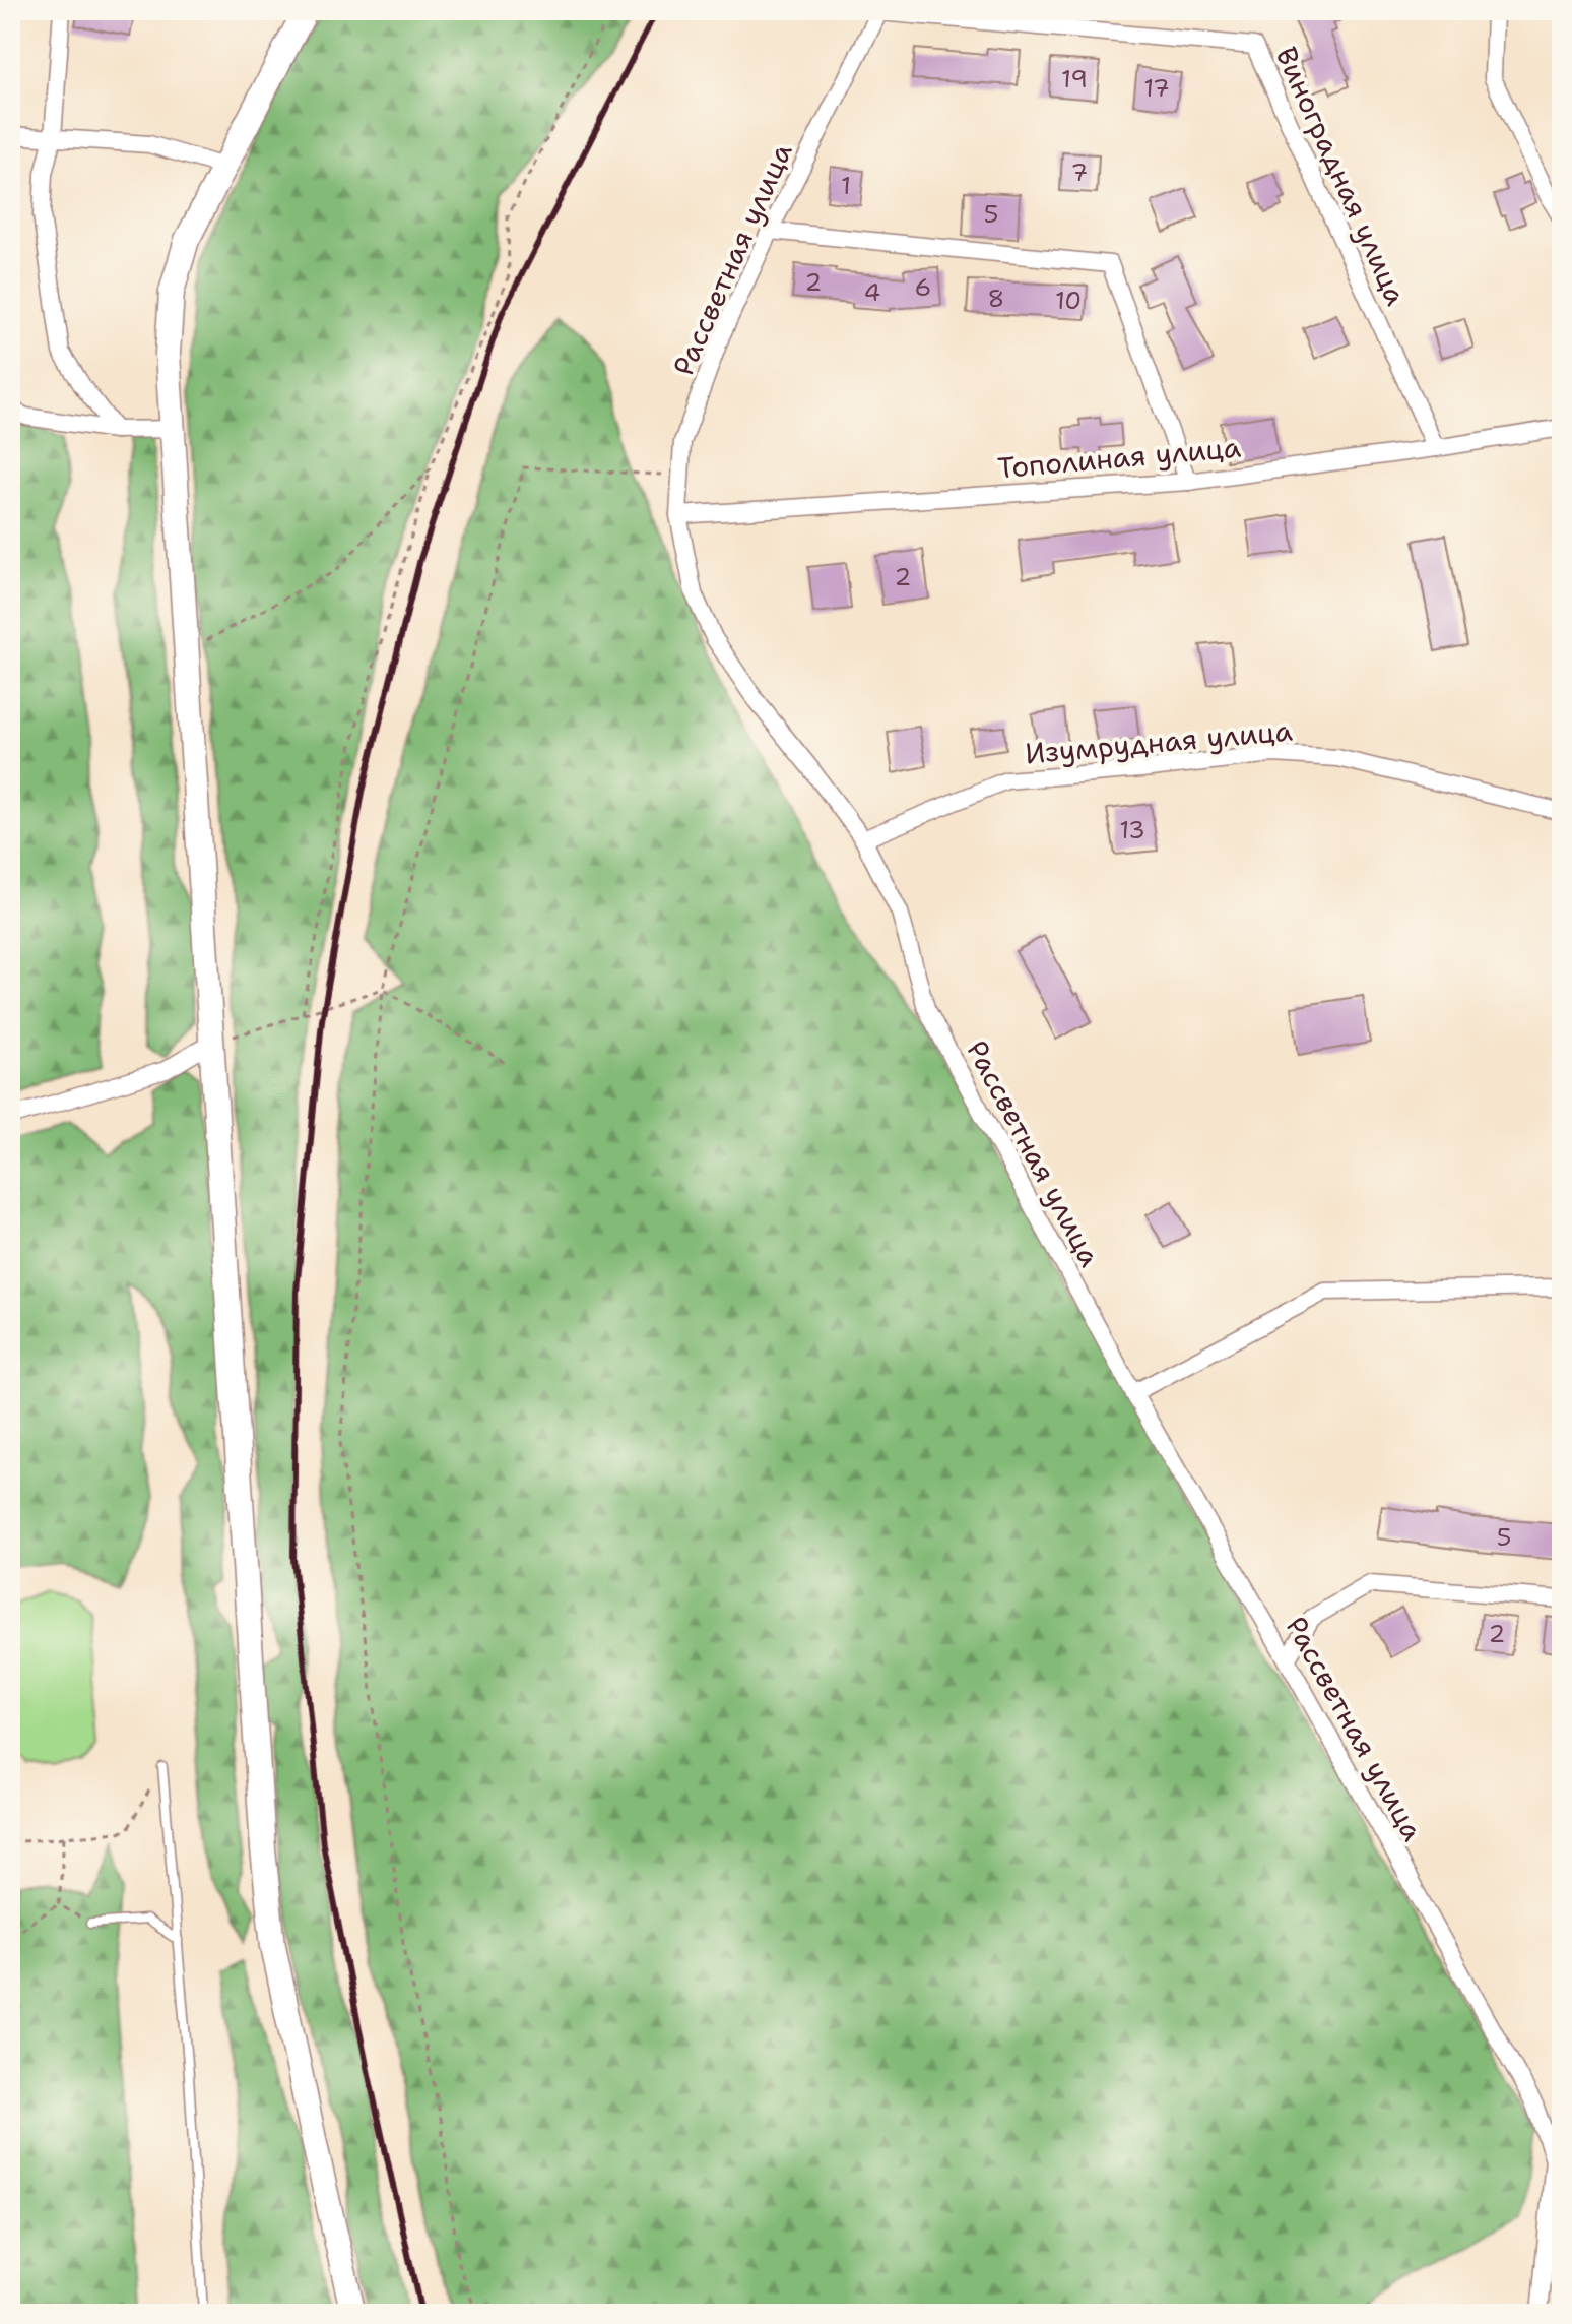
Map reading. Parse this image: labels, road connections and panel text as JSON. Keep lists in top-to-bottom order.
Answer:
{
  "streets": {
    "street": [
      "Виноградная улица",
      "Рассветная улица",
      "Тополиная улица",
      "Изумрудная улица"
    ]
  },
  "crossings": [
    ["Виноградная улица", "Рассветная улица"],
    ["Виноградная улица", "Тополиная улица"],
    ["Рассветная улица", "Тополиная улица"],
    ["Рассветная улица", "Изумрудная улица"]
  ],
  "house_numbers": [
    "19",
    "17",
    "7",
    "1",
    "5",
    "2",
    "6",
    "4",
    "8",
    "10",
    "2",
    "13",
    "5",
    "2"
  ]
}
